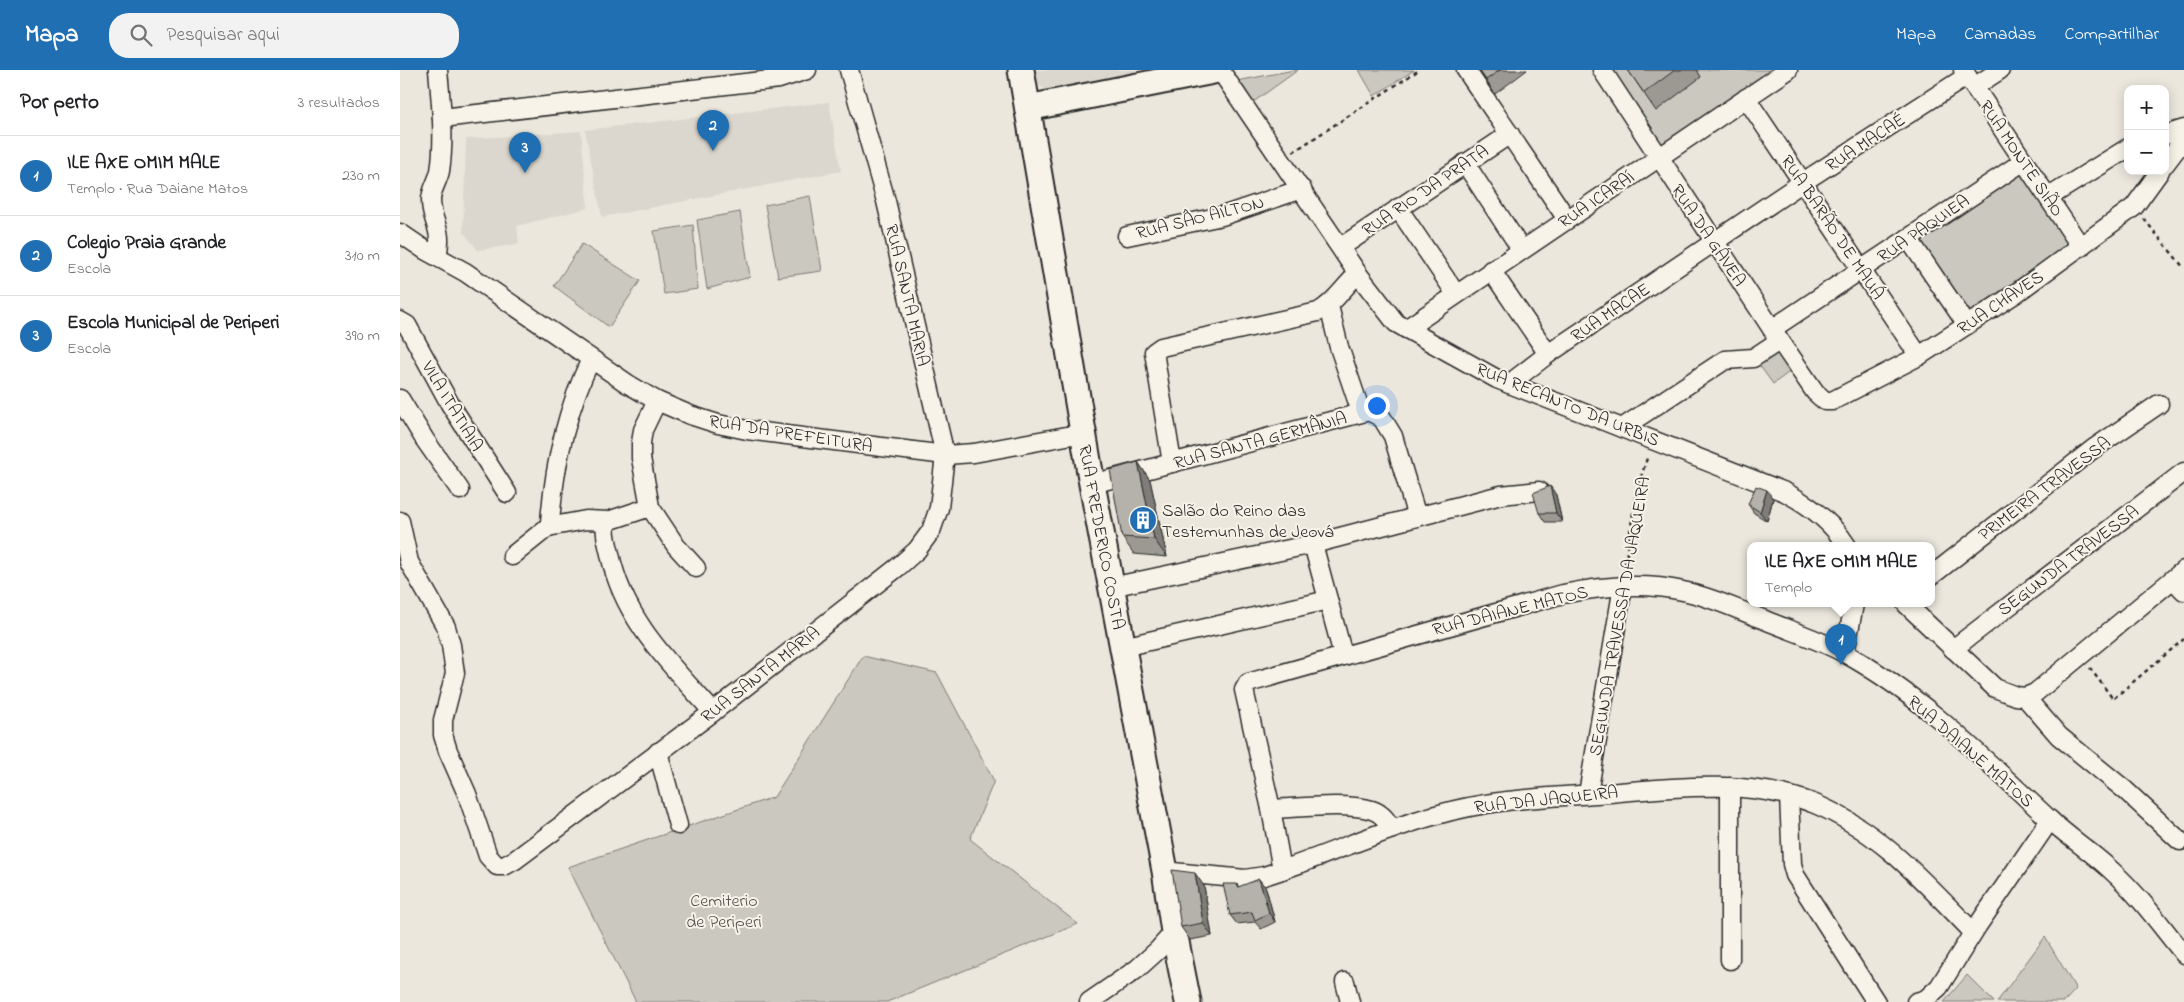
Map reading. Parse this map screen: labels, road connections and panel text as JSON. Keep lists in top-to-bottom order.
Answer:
{
  "streets": {
    "main road": ["RUA FREDERICO COSTA"],
    "street": [
      "RUA MACAÉ",
      "RUA MONTE SIÃO",
      "RUA RIO DA PRATA",
      "RUA ICARAÍ",
      "RUA SÂO AILTON",
      "RUA BARÃO DE MAUÁ",
      "RUA PAQUIEA",
      "RUA DA GÁVEA",
      "RUA SANTA MARIA",
      "RUA CHAVES",
      "RUA MACAE",
      "RUA RECANTO DA URBIS",
      "VILA ITATIAIA",
      "RUA DA PREFEITURA",
      "RUA SANTA GERMÂNIA",
      "PRIMEIRA TRAVESSA",
      "SEGUNDA TRAVESSA",
      "RUA DAIANE MATOS",
      "SEGUNDA TRAVESSA DA JAQUEIRA",
      "RUA DA JAQUEIRA"
    ]
  },
  "crossings": [
    ["RUA MACAÉ", "RUA MONTE SIÃO"],
    ["RUA MACAÉ", "RUA BARÃO DE MAUÁ"],
    ["RUA MACAÉ", "RUA DA GÁVEA"],
    ["RUA MACAÉ", "RUA MACAE"],
    ["RUA MONTE SIÃO", "RUA PAQUIEA"],
    ["RUA MONTE SIÃO", "RUA CHAVES"],
    ["RUA RIO DA PRATA", "RUA RECANTO DA URBIS"],
    ["RUA ICARAÍ", "RUA BARÃO DE MAUÁ"],
    ["RUA ICARAÍ", "RUA DA GÁVEA"],
    ["RUA ICARAÍ", "RUA RECANTO DA URBIS"],
    ["RUA SÂO AILTON", "RUA RECANTO DA URBIS"],
    ["RUA BARÃO DE MAUÁ", "RUA PAQUIEA"],
    ["RUA BARÃO DE MAUÁ", "RUA CHAVES"],
    ["RUA PAQUIEA", "RUA DA GÁVEA"],
    ["RUA PAQUIEA", "RUA RECANTO DA URBIS"],
    ["RUA DA GÁVEA", "RUA CHAVES"],
    ["RUA DA GÁVEA", "RUA MACAE"],
    ["RUA SANTA MARIA", "RUA DA PREFEITURA"],
    ["RUA MACAE", "RUA RECANTO DA URBIS"],
    ["RUA RECANTO DA URBIS", "SEGUNDA TRAVESSA DA JAQUEIRA"],
    ["RUA DA PREFEITURA", "RUA FREDERICO COSTA"],
    ["RUA SANTA GERMÂNIA", "RUA FREDERICO COSTA"],
    ["RUA FREDERICO COSTA", "RUA DA JAQUEIRA"],
    ["RUA DAIANE MATOS", "SEGUNDA TRAVESSA DA JAQUEIRA"],
    ["RUA DAIANE MATOS", "RUA DA JAQUEIRA"],
    ["SEGUNDA TRAVESSA DA JAQUEIRA", "RUA DA JAQUEIRA"]
  ],
  "parks": ["Cemiterio de Periperi"],
  "places": {
    "building": ["Salão do Reino das Testemunhas de Jeová"]
  },
  "page": {
    "header": "Mapa",
    "search": "Pesquisar aqui",
    "nav": ["Mapa", "Camadas", "Compartilhar"],
    "heading": ["Por perto", "3 resultados"],
    "map_buttons": ["+", "−"],
    "pins": ["2", "3", "1"],
    "list": [
      {
        "mark": "1",
        "name": "ILE AXE OMIM MALE",
        "note": "Templo · Rua Daiane Matos",
        "value": "230 m"
      },
      {
        "mark": "2",
        "name": "Colegio Praia Grande",
        "note": "Escola",
        "value": "310 m"
      },
      {
        "mark": "3",
        "name": "Escola Municipal de Periperi",
        "note": "Escola",
        "value": "390 m"
      }
    ],
    "popup": ["ILE AXE OMIM MALE", "Templo"]
  }
}
